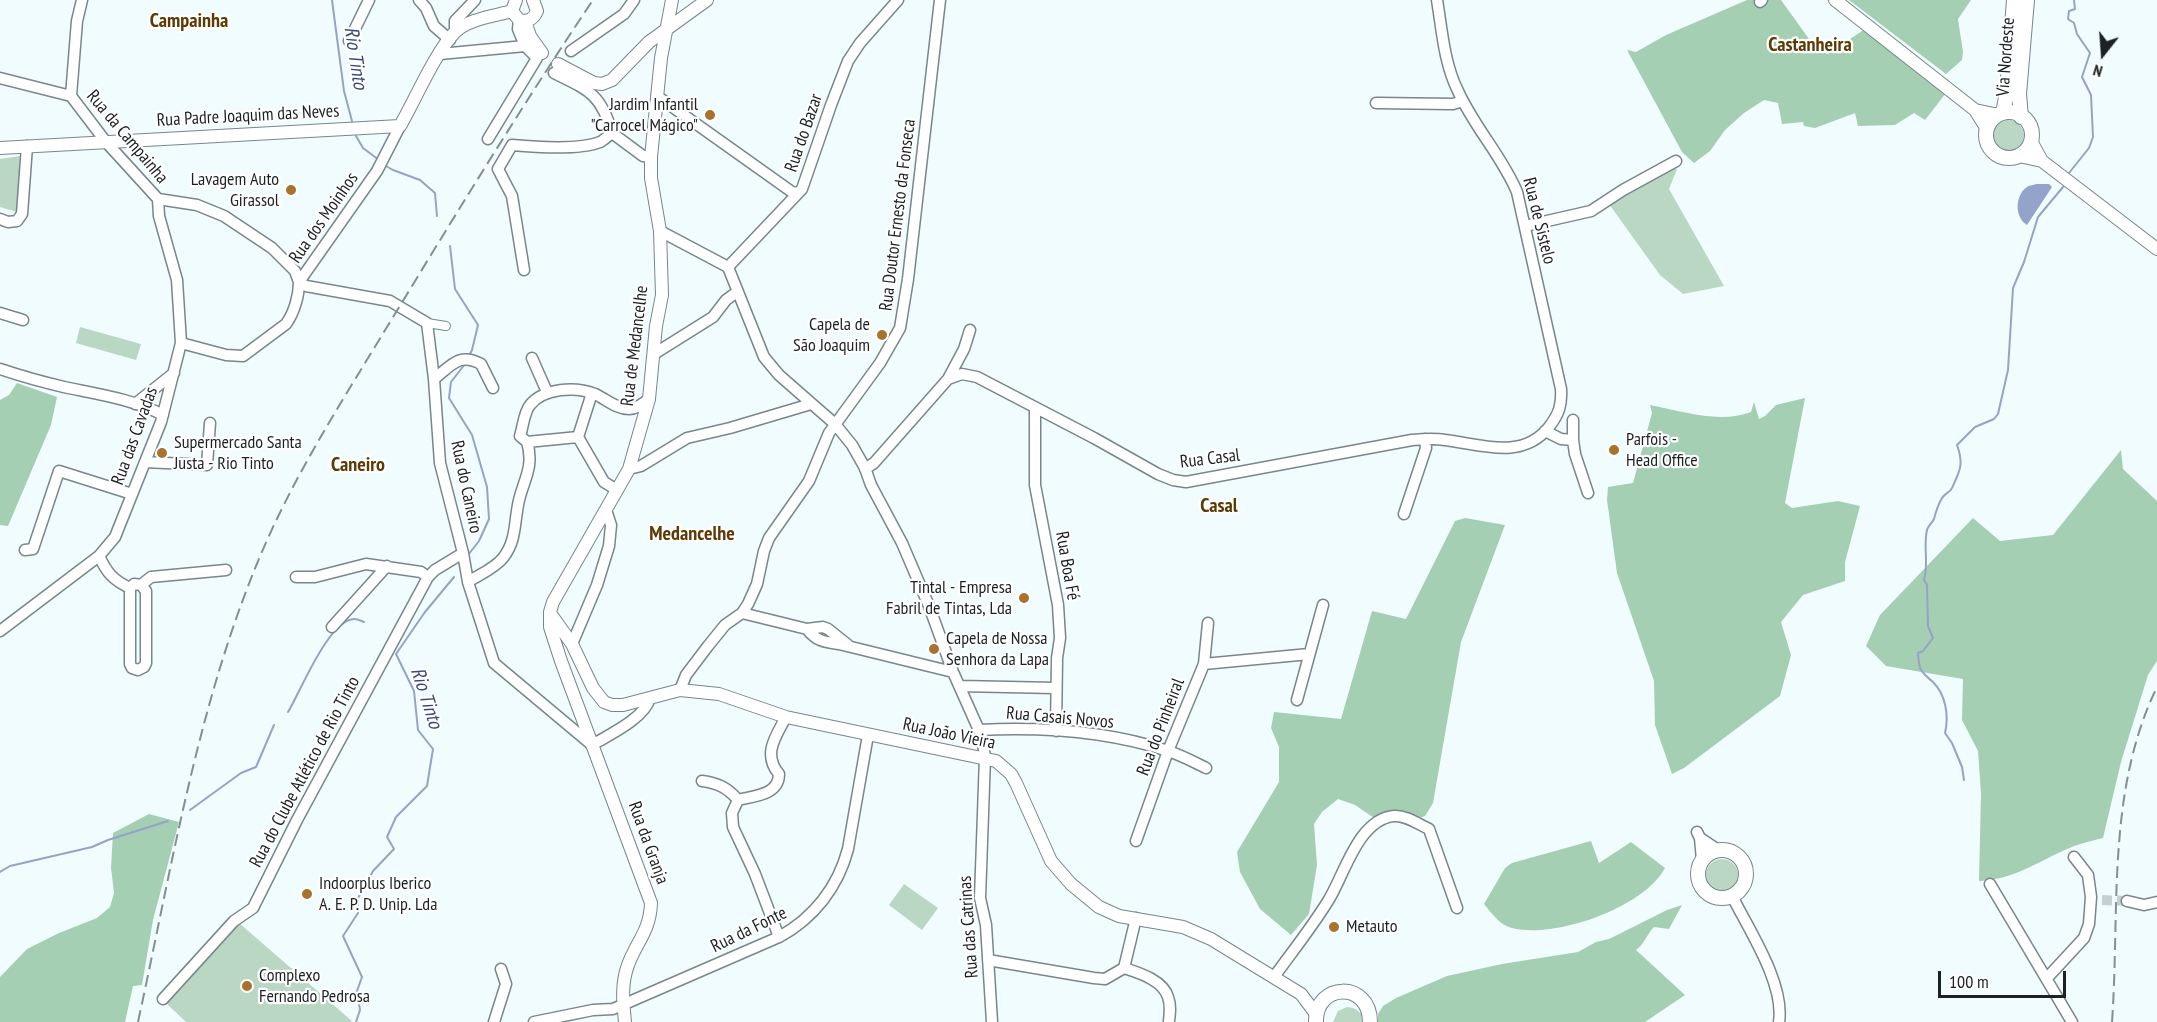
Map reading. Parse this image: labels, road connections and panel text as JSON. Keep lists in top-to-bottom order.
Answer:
{
  "streets": {
    "main road": ["Via Nordeste"],
    "street": [
      "Rua Padre Joaquim das Neves",
      "Rua do Bazar",
      "Rua da Campainha",
      "Rua Doutor Ernesto da Fonseca",
      "Rua dos Moinhos",
      "Rua de Sistelo",
      "Rua de Medancelhe",
      "Rua das Cavadas",
      "Rua Casal",
      "Rua do Caneiro",
      "Rua Boa Fé",
      "Rua Casais Novos",
      "Rua do Pinheiral",
      "Rua João Vieira",
      "Rua do Clube Atlético de Rio Tinto",
      "Rua da Granja",
      "Rua das Catrinas",
      "Rua da Fonte"
    ]
  },
  "crossings": [
    ["Rua Padre Joaquim das Neves", "Rua da Campainha"],
    ["Rua Padre Joaquim das Neves", "Rua dos Moinhos"],
    ["Rua do Bazar", "Rua das Catrinas"],
    ["Rua da Campainha", "Rua dos Moinhos"],
    ["Rua da Campainha", "Rua das Cavadas"],
    ["Rua Doutor Ernesto da Fonseca", "Rua João Vieira"],
    ["Rua Doutor Ernesto da Fonseca", "Rua das Catrinas"],
    ["Rua dos Moinhos", "Rua das Cavadas"],
    ["Rua de Sistelo", "Rua Casal"],
    ["Rua de Medancelhe", "Rua João Vieira"],
    ["Rua Casal", "Rua Boa Fé"],
    ["Rua do Caneiro", "Rua do Clube Atlético de Rio Tinto"],
    ["Rua do Caneiro", "Rua da Granja"],
    ["Rua Boa Fé", "Rua Casais Novos"],
    ["Rua Casais Novos", "Rua do Pinheiral"],
    ["Rua Casais Novos", "Rua das Catrinas"],
    ["Rua João Vieira", "Rua das Catrinas"],
    ["Rua João Vieira", "Rua da Fonte"],
    ["Rua da Granja", "Rua da Fonte"]
  ],
  "districts": [
    "Campainha",
    "Castanheira",
    "Caneiro",
    "Casal",
    "Medancelhe"
  ],
  "water": ["Rio Tinto"],
  "places": [
    "Jardim Infantil \"Carrocel Mágico\"",
    "Lavagem Auto Girassol",
    "Capela de São Joaquim",
    "Parfois - Head Office",
    "Supermercado Santa Justa - Rio Tinto",
    "Tintal - Empresa Fabril de Tintas, Lda",
    "Capela de Nossa Senhora da Lapa",
    "Indoorplus Iberico A. E. P. D. Unip. Lda",
    "Metauto",
    "Complexo Fernando Pedrosa"
  ],
  "scale_bar": "100 m",
  "north": "bottom"
}
